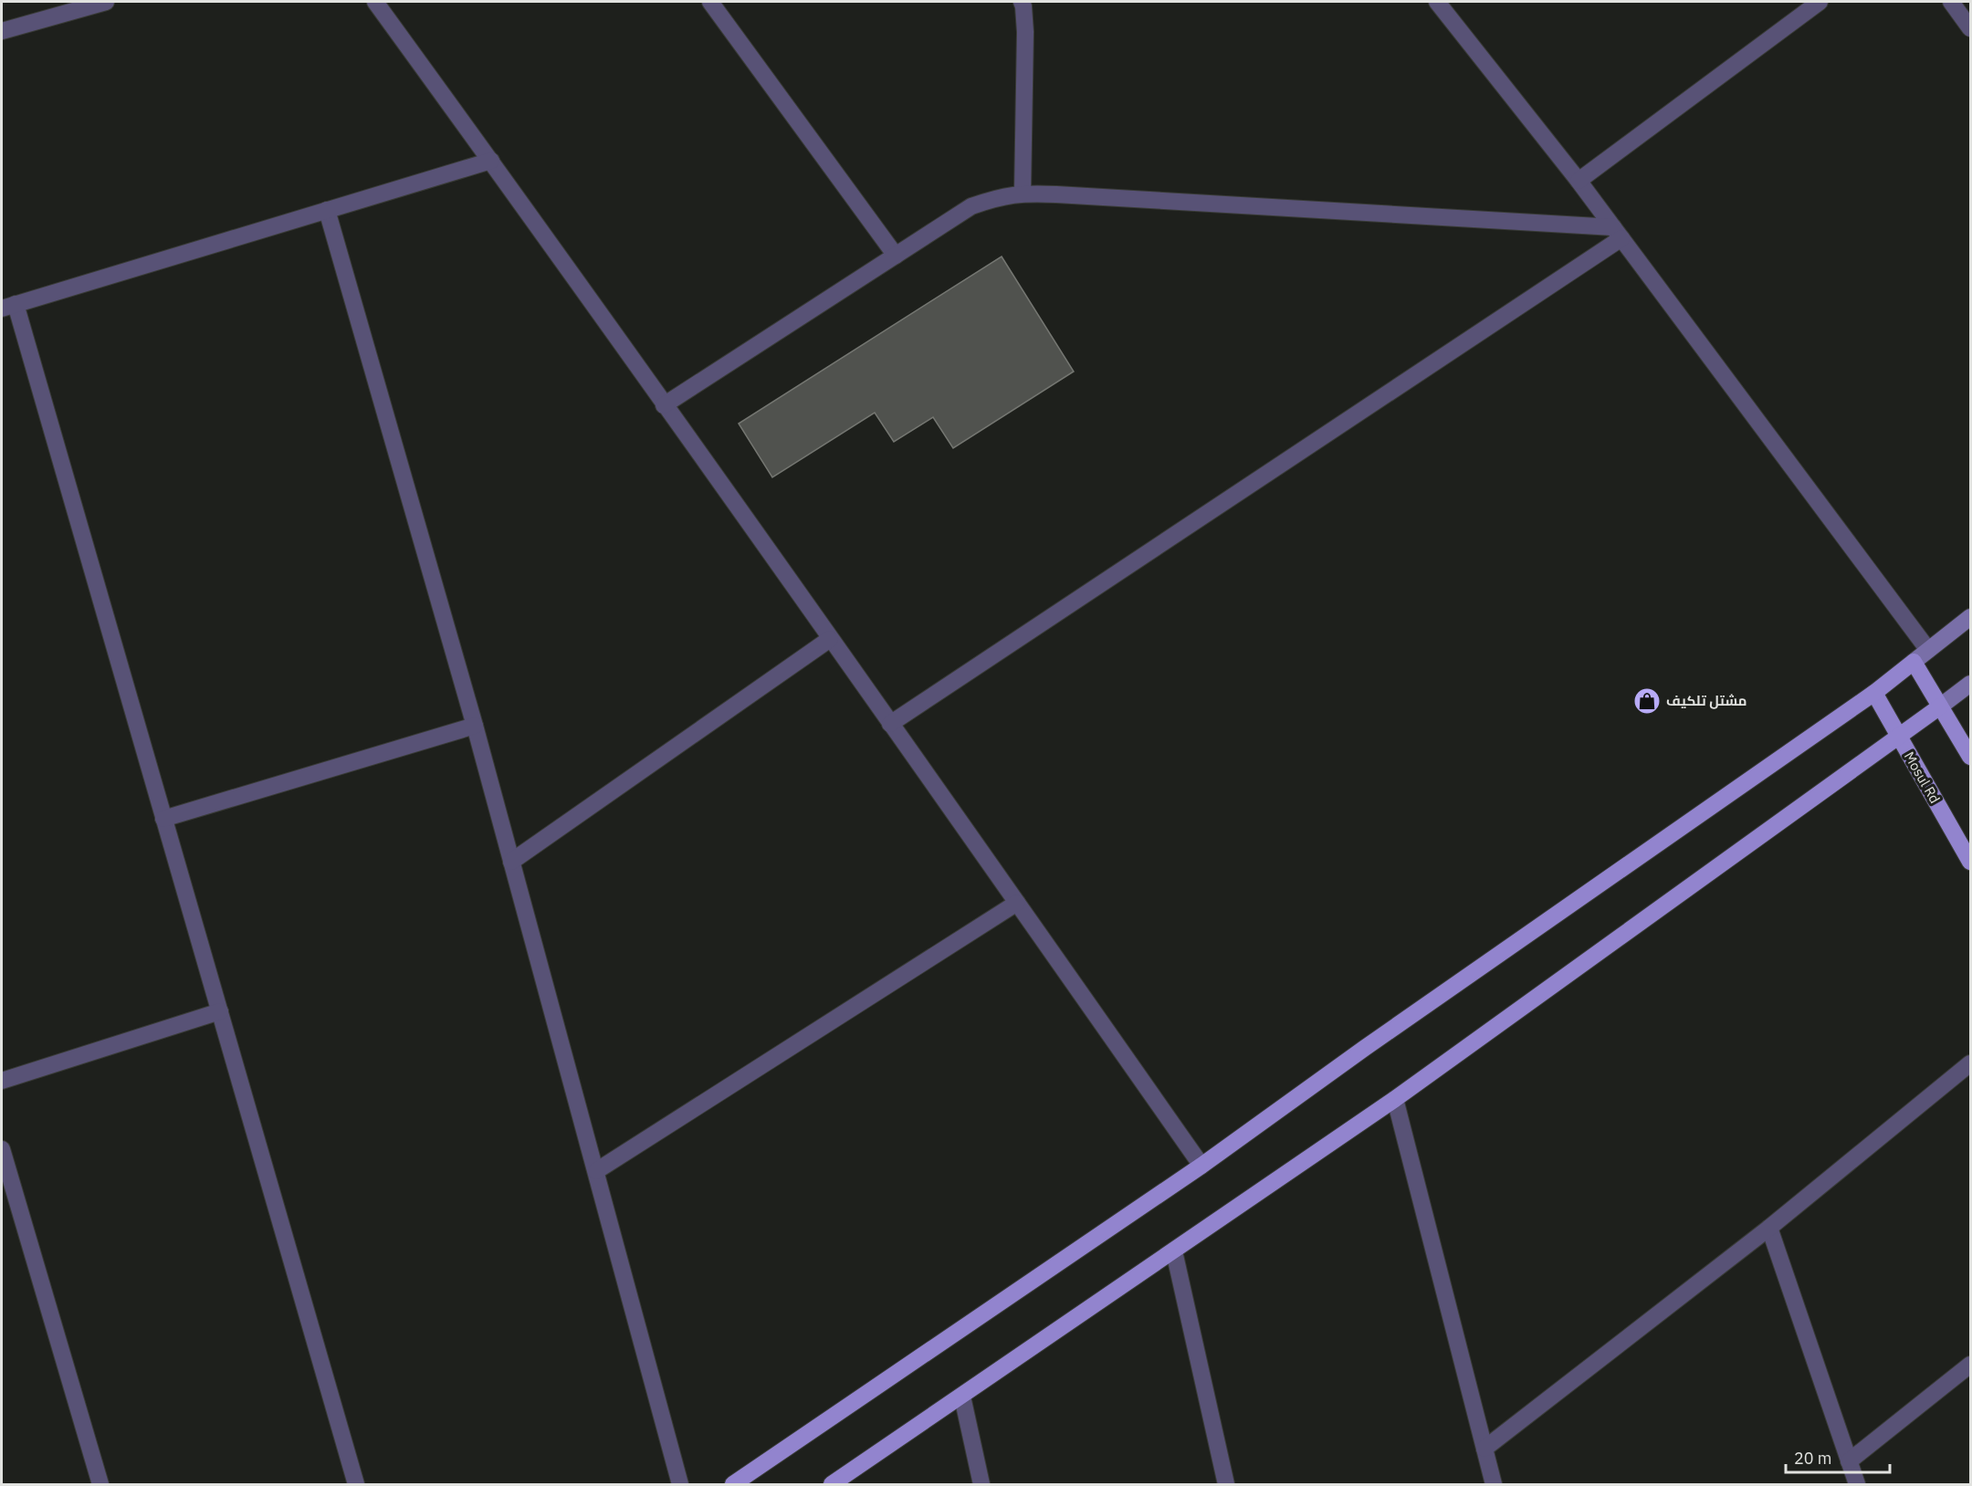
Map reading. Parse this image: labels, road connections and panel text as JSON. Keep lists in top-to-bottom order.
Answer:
{
  "streets": {
    "main road": ["Mosul Rd"]
  },
  "places": {
    "shop": ["مشتل تلكيف"]
  },
  "scale_bar": "20 m"
}
